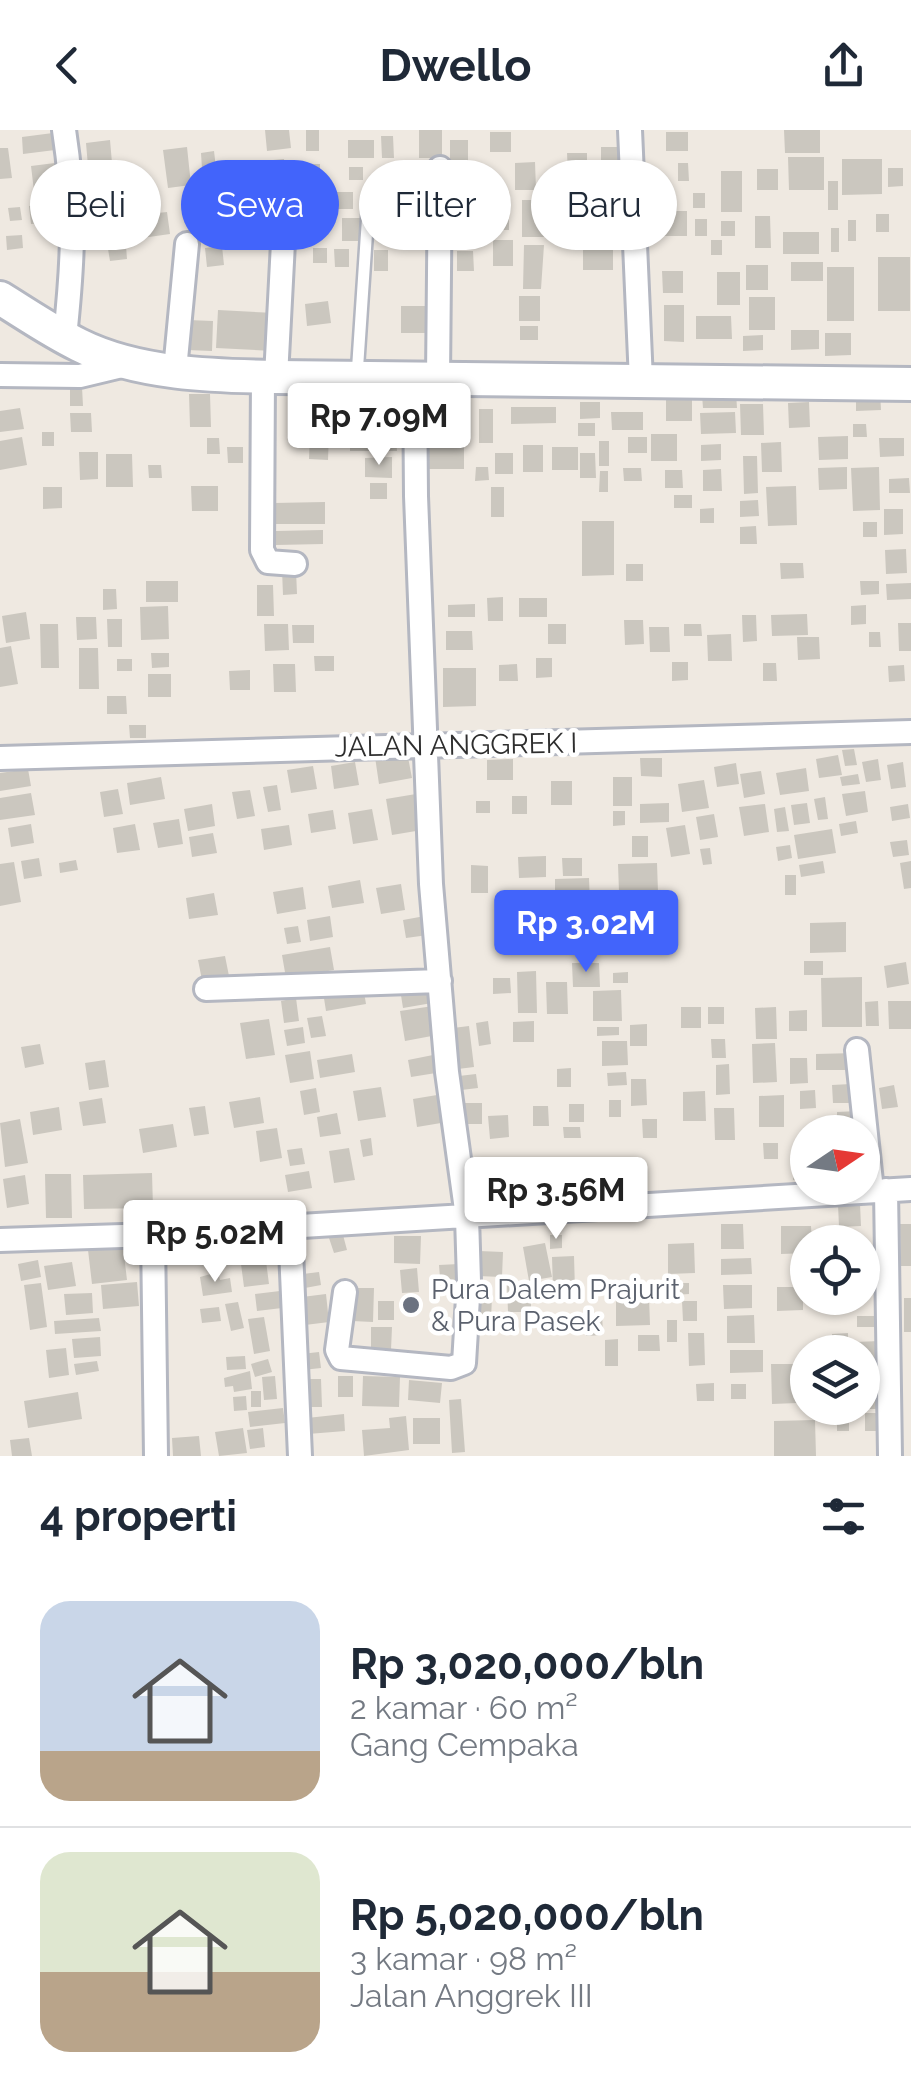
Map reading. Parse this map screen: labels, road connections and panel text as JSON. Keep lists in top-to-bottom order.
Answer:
{
  "streets": {
    "street": ["JALAN ANGGREK I"]
  },
  "places": ["Pura Dalem Prajurit & Pura Pasek"],
  "north": "right",
  "page": {
    "header": "Dwello",
    "chip": [
      "Beli",
      "Sewa",
      "Filter",
      "Baru"
    ],
    "price": [
      "Rp 7.09M",
      "Rp 3.02M",
      "Rp 3.56M",
      "Rp 5.02M"
    ],
    "heading": "4 properti",
    "list": [
      {
        "name": "Rp 3,020,000/bln",
        "note": "2 kamar · 60 m² · Gang Cempaka"
      },
      {
        "name": "Rp 5,020,000/bln",
        "note": "3 kamar · 98 m² · Jalan Anggrek III"
      }
    ]
  }
}
